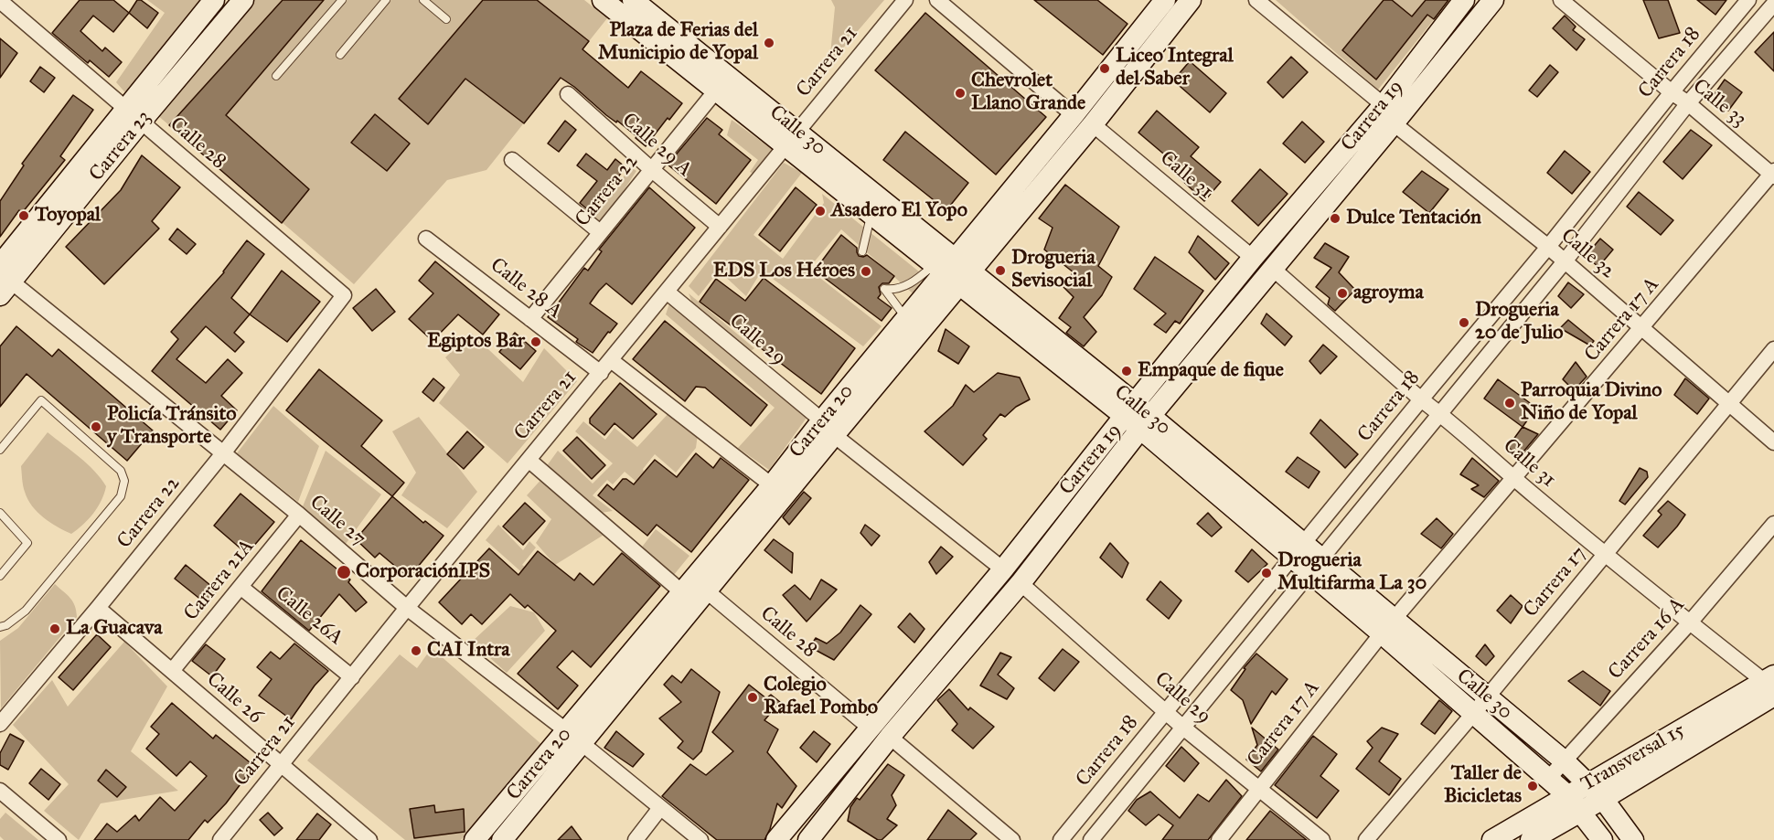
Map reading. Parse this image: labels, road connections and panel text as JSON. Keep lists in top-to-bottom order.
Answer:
{
  "streets": {
    "main road": [
      "Carrera 19",
      "Calle 30",
      "Carrera 23",
      "Carrera 20",
      "Transversal 15"
    ],
    "street": [
      "Carrera 21",
      "Carrera 18",
      "Calle 33",
      "Calle 28",
      "Calle 29 A",
      "Calle 31",
      "Carrera 22",
      "Calle 32",
      "Calle 28 A",
      "Carrera 17 A",
      "Calle 29",
      "Calle 27",
      "Carrera 21A",
      "Carrera 17",
      "Calle 26A",
      "Carrera 16 A",
      "Calle 26"
    ]
  },
  "crossings": [
    ["Carrera 21", "Calle 30"],
    ["Carrera 21", "Calle 29 A"],
    ["Carrera 21", "Calle 28 A"],
    ["Carrera 21", "Calle 29"],
    ["Carrera 21", "Calle 27"],
    ["Carrera 21", "Calle 26A"],
    ["Carrera 21", "Calle 26"],
    ["Carrera 18", "Calle 33"],
    ["Carrera 18", "Calle 30"],
    ["Carrera 18", "Calle 31"],
    ["Carrera 18", "Calle 32"],
    ["Carrera 18", "Calle 29"],
    ["Calle 33", "Carrera 17 A"],
    ["Carrera 19", "Calle 30"],
    ["Carrera 19", "Calle 28"],
    ["Carrera 19", "Calle 31"],
    ["Carrera 19", "Calle 32"],
    ["Carrera 19", "Calle 29"],
    ["Calle 30", "Carrera 22"],
    ["Calle 30", "Carrera 17 A"],
    ["Calle 30", "Carrera 20"],
    ["Calle 30", "Carrera 17"],
    ["Calle 30", "Carrera 16 A"],
    ["Calle 30", "Transversal 15"],
    ["Calle 28", "Carrera 23"],
    ["Calle 28", "Carrera 22"],
    ["Calle 28", "Carrera 20"],
    ["Calle 29 A", "Carrera 22"],
    ["Carrera 23", "Calle 27"],
    ["Calle 31", "Carrera 17 A"],
    ["Calle 31", "Carrera 20"],
    ["Calle 31", "Carrera 17"],
    ["Calle 31", "Carrera 16 A"],
    ["Calle 31", "Transversal 15"],
    ["Carrera 22", "Calle 28 A"],
    ["Carrera 22", "Calle 27"],
    ["Carrera 22", "Calle 26"],
    ["Calle 32", "Carrera 17 A"],
    ["Calle 32", "Carrera 17"],
    ["Carrera 17 A", "Calle 29"],
    ["Calle 29", "Carrera 20"],
    ["Carrera 20", "Calle 27"],
    ["Calle 27", "Carrera 21A"],
    ["Carrera 21A", "Calle 26A"],
    ["Carrera 21A", "Calle 26"]
  ],
  "places": [
    "Plaza de Ferias del Municipio de Yopal",
    "Liceo Integral del Saber",
    "Chevrolet Llano Grande",
    "Asadero El Yopo",
    "Toyopal",
    "Dulce Tentación",
    "Drogueria Sevisocial",
    "EDS Los Héroes",
    "agroyma",
    "Drogueria 20 de Julio",
    "Egiptos Bar",
    "Empaque de fique",
    "Parroquia Divino Niño de Yopal",
    "Policía Tránsito y Transporte",
    "CorporaciónIPS",
    "Drogueria Multifarma La 30",
    "La Guacava",
    "CAI Intra",
    "Colegio Rafael Pombo",
    "Taller de Bicicletas"
  ]
}
